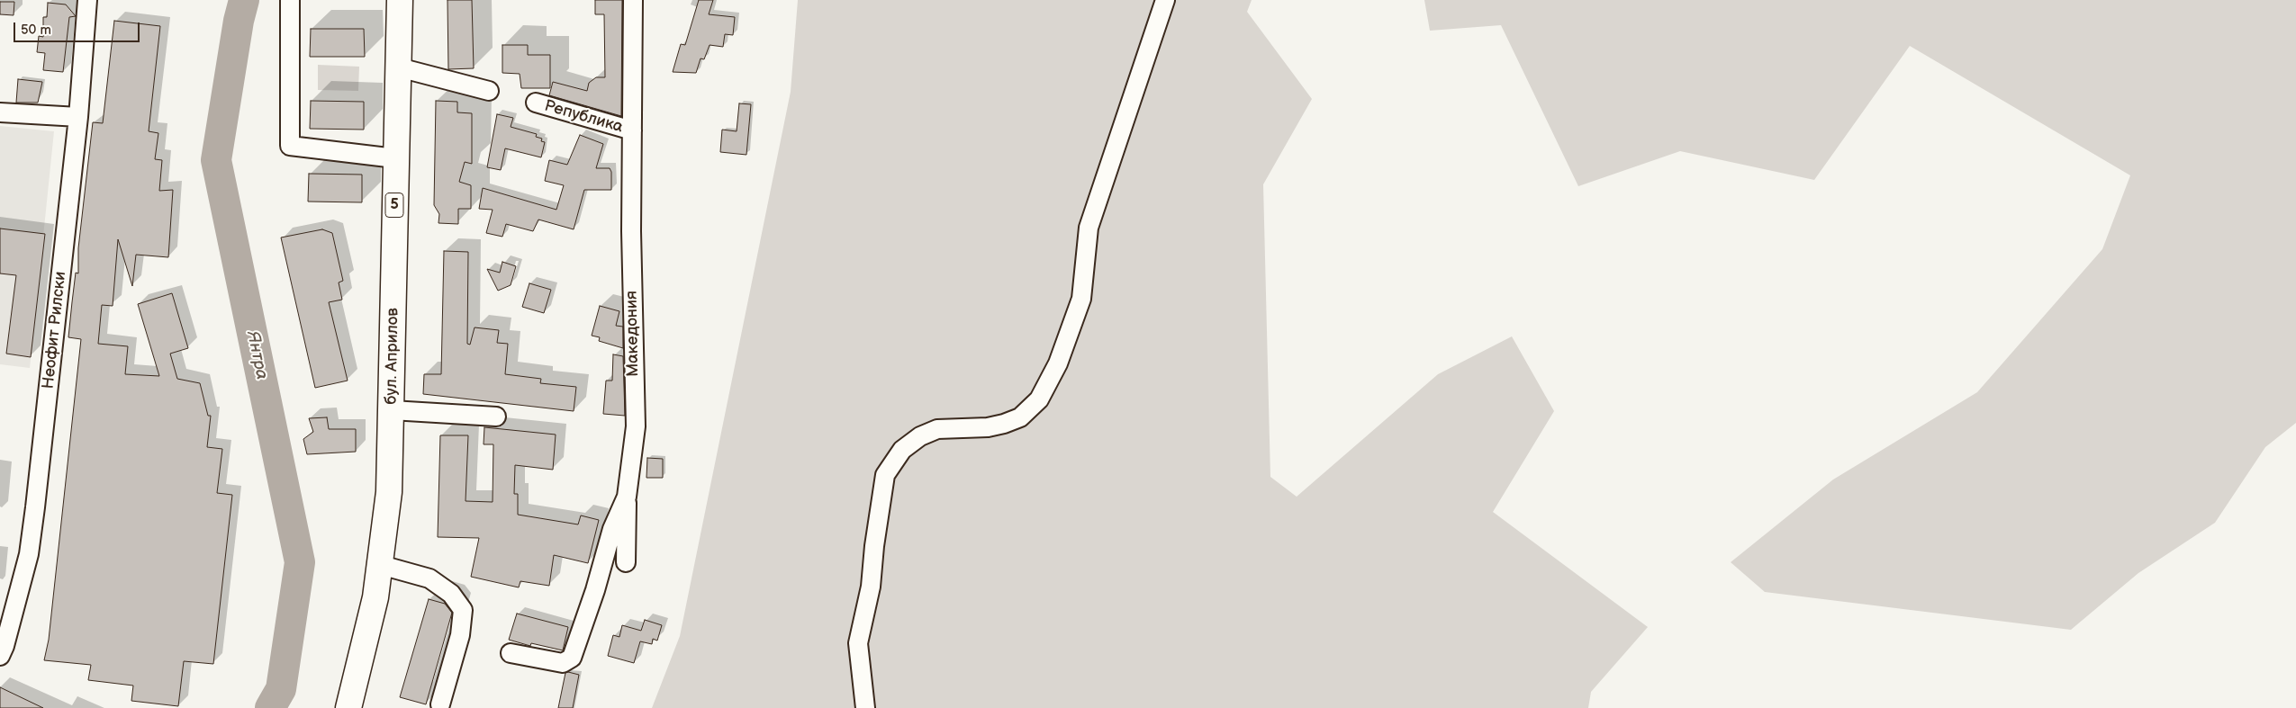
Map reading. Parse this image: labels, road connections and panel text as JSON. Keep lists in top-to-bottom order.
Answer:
{
  "streets": {
    "main road": ["5", "бул. Априлов"],
    "street": ["Република", "Неофит Рилски", "Македония"]
  },
  "crossings": [
    ["Република", "Македония"]
  ],
  "water": ["Янтра"],
  "scale_bar": "50 m"
}
